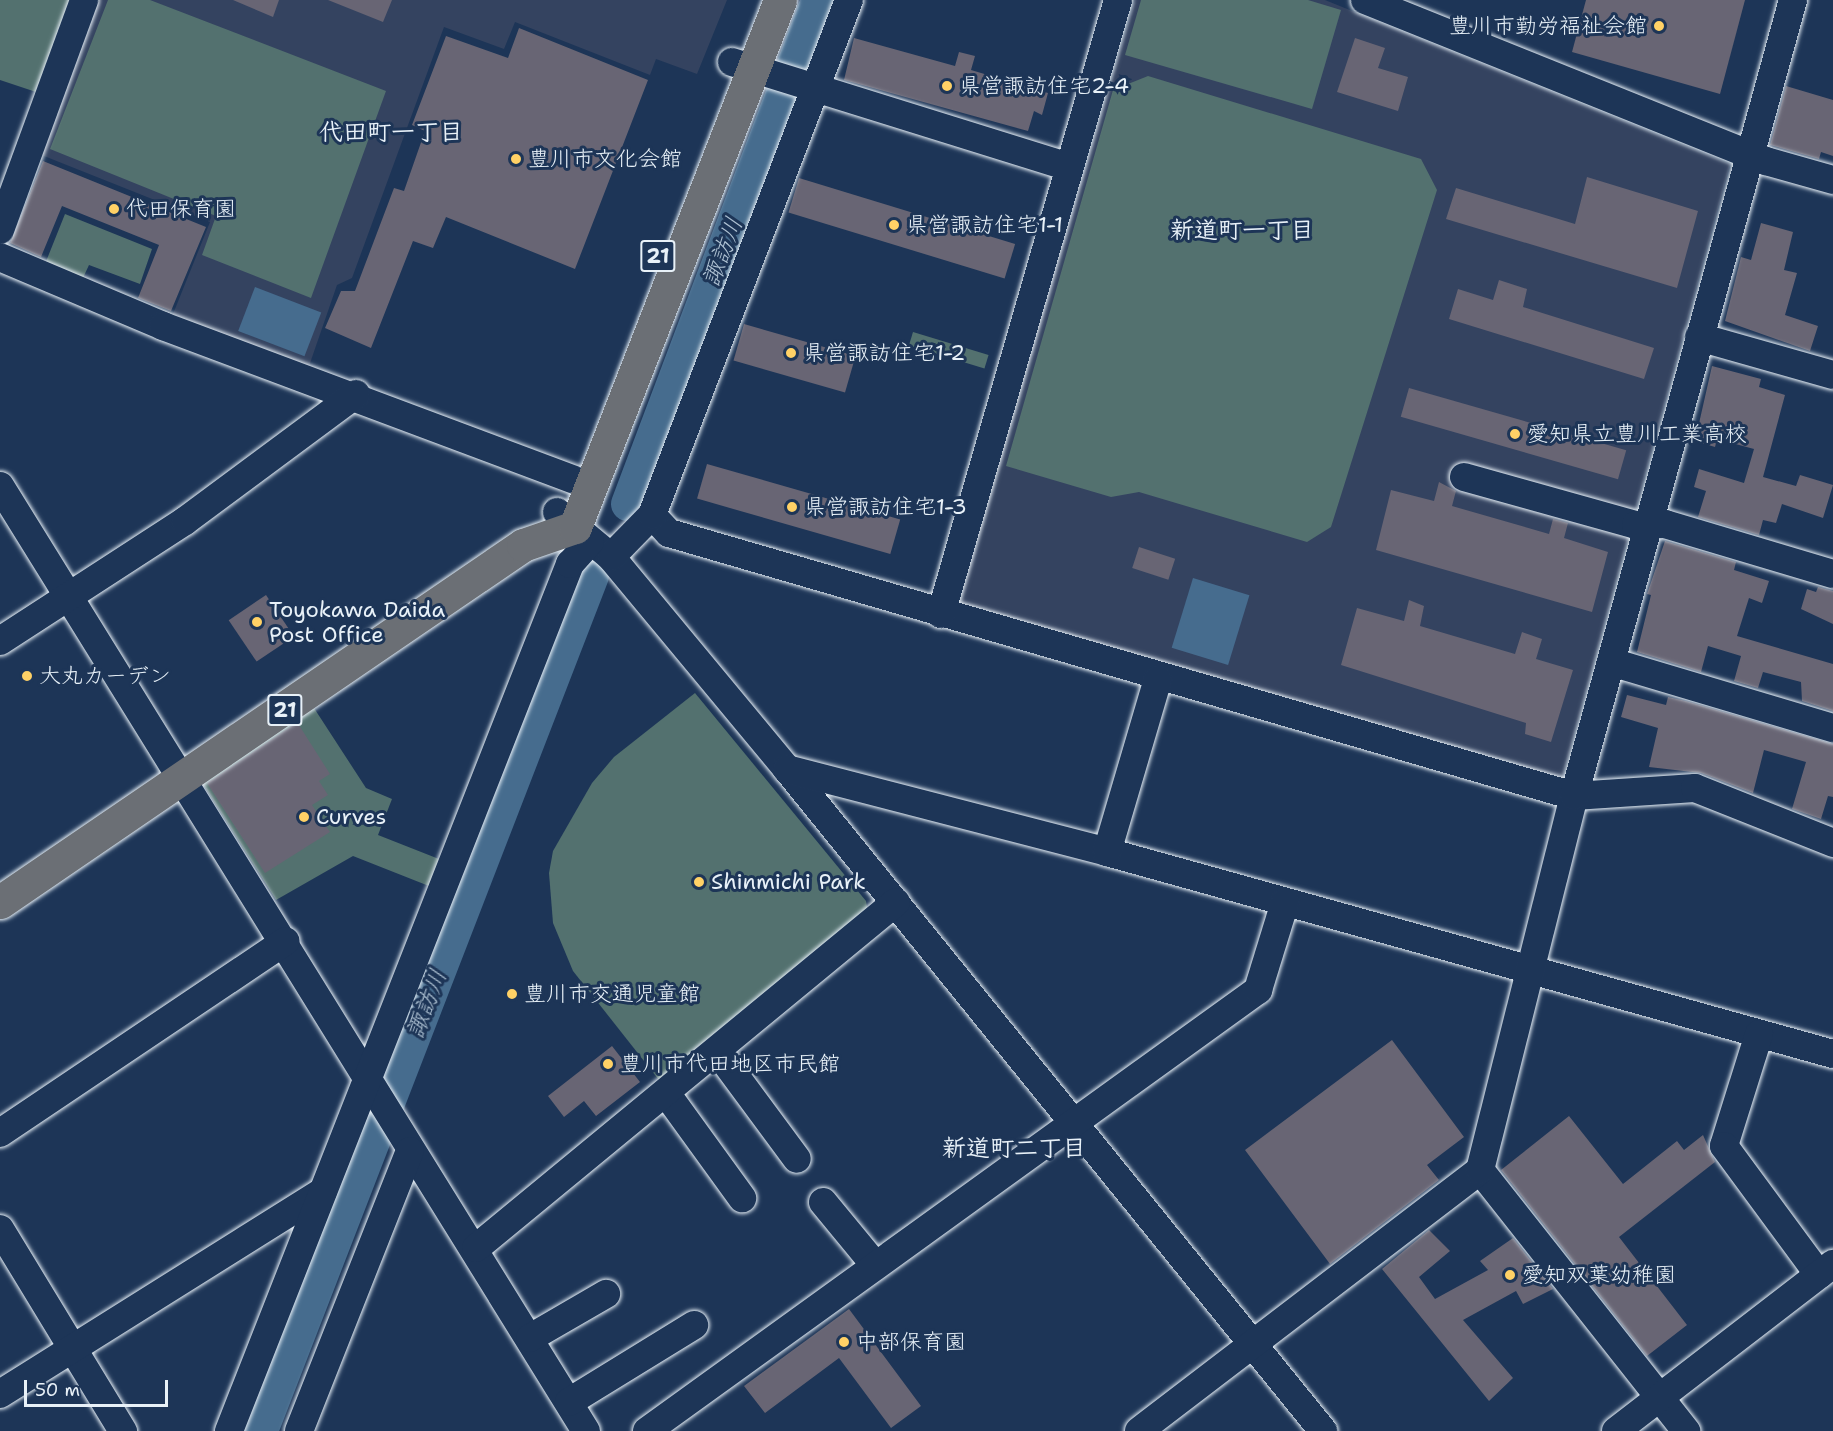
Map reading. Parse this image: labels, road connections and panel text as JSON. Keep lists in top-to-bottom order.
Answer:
{
  "streets": {
    "main road": ["21"]
  },
  "districts": ["代田町一丁目", "新道町一丁目", "新道町二丁目"],
  "water": ["諏訪川"],
  "places": [
    "豊川市勤労福祉会館",
    "県営諏訪住宅2-4",
    "豊川市文化会館",
    "代田保育園",
    "県営諏訪住宅1-1",
    "県営諏訪住宅1-2",
    "愛知県立豊川工業高校",
    "県営諏訪住宅1-3",
    "Toyokawa Daida Post Office",
    "大丸カーデン",
    "Curves",
    "Shinmichi Park",
    "豊川市交通児童館",
    "豊川市代田地区市民館",
    "愛知双葉幼稚園",
    "中部保育園"
  ],
  "scale_bar": "50 m"
}
